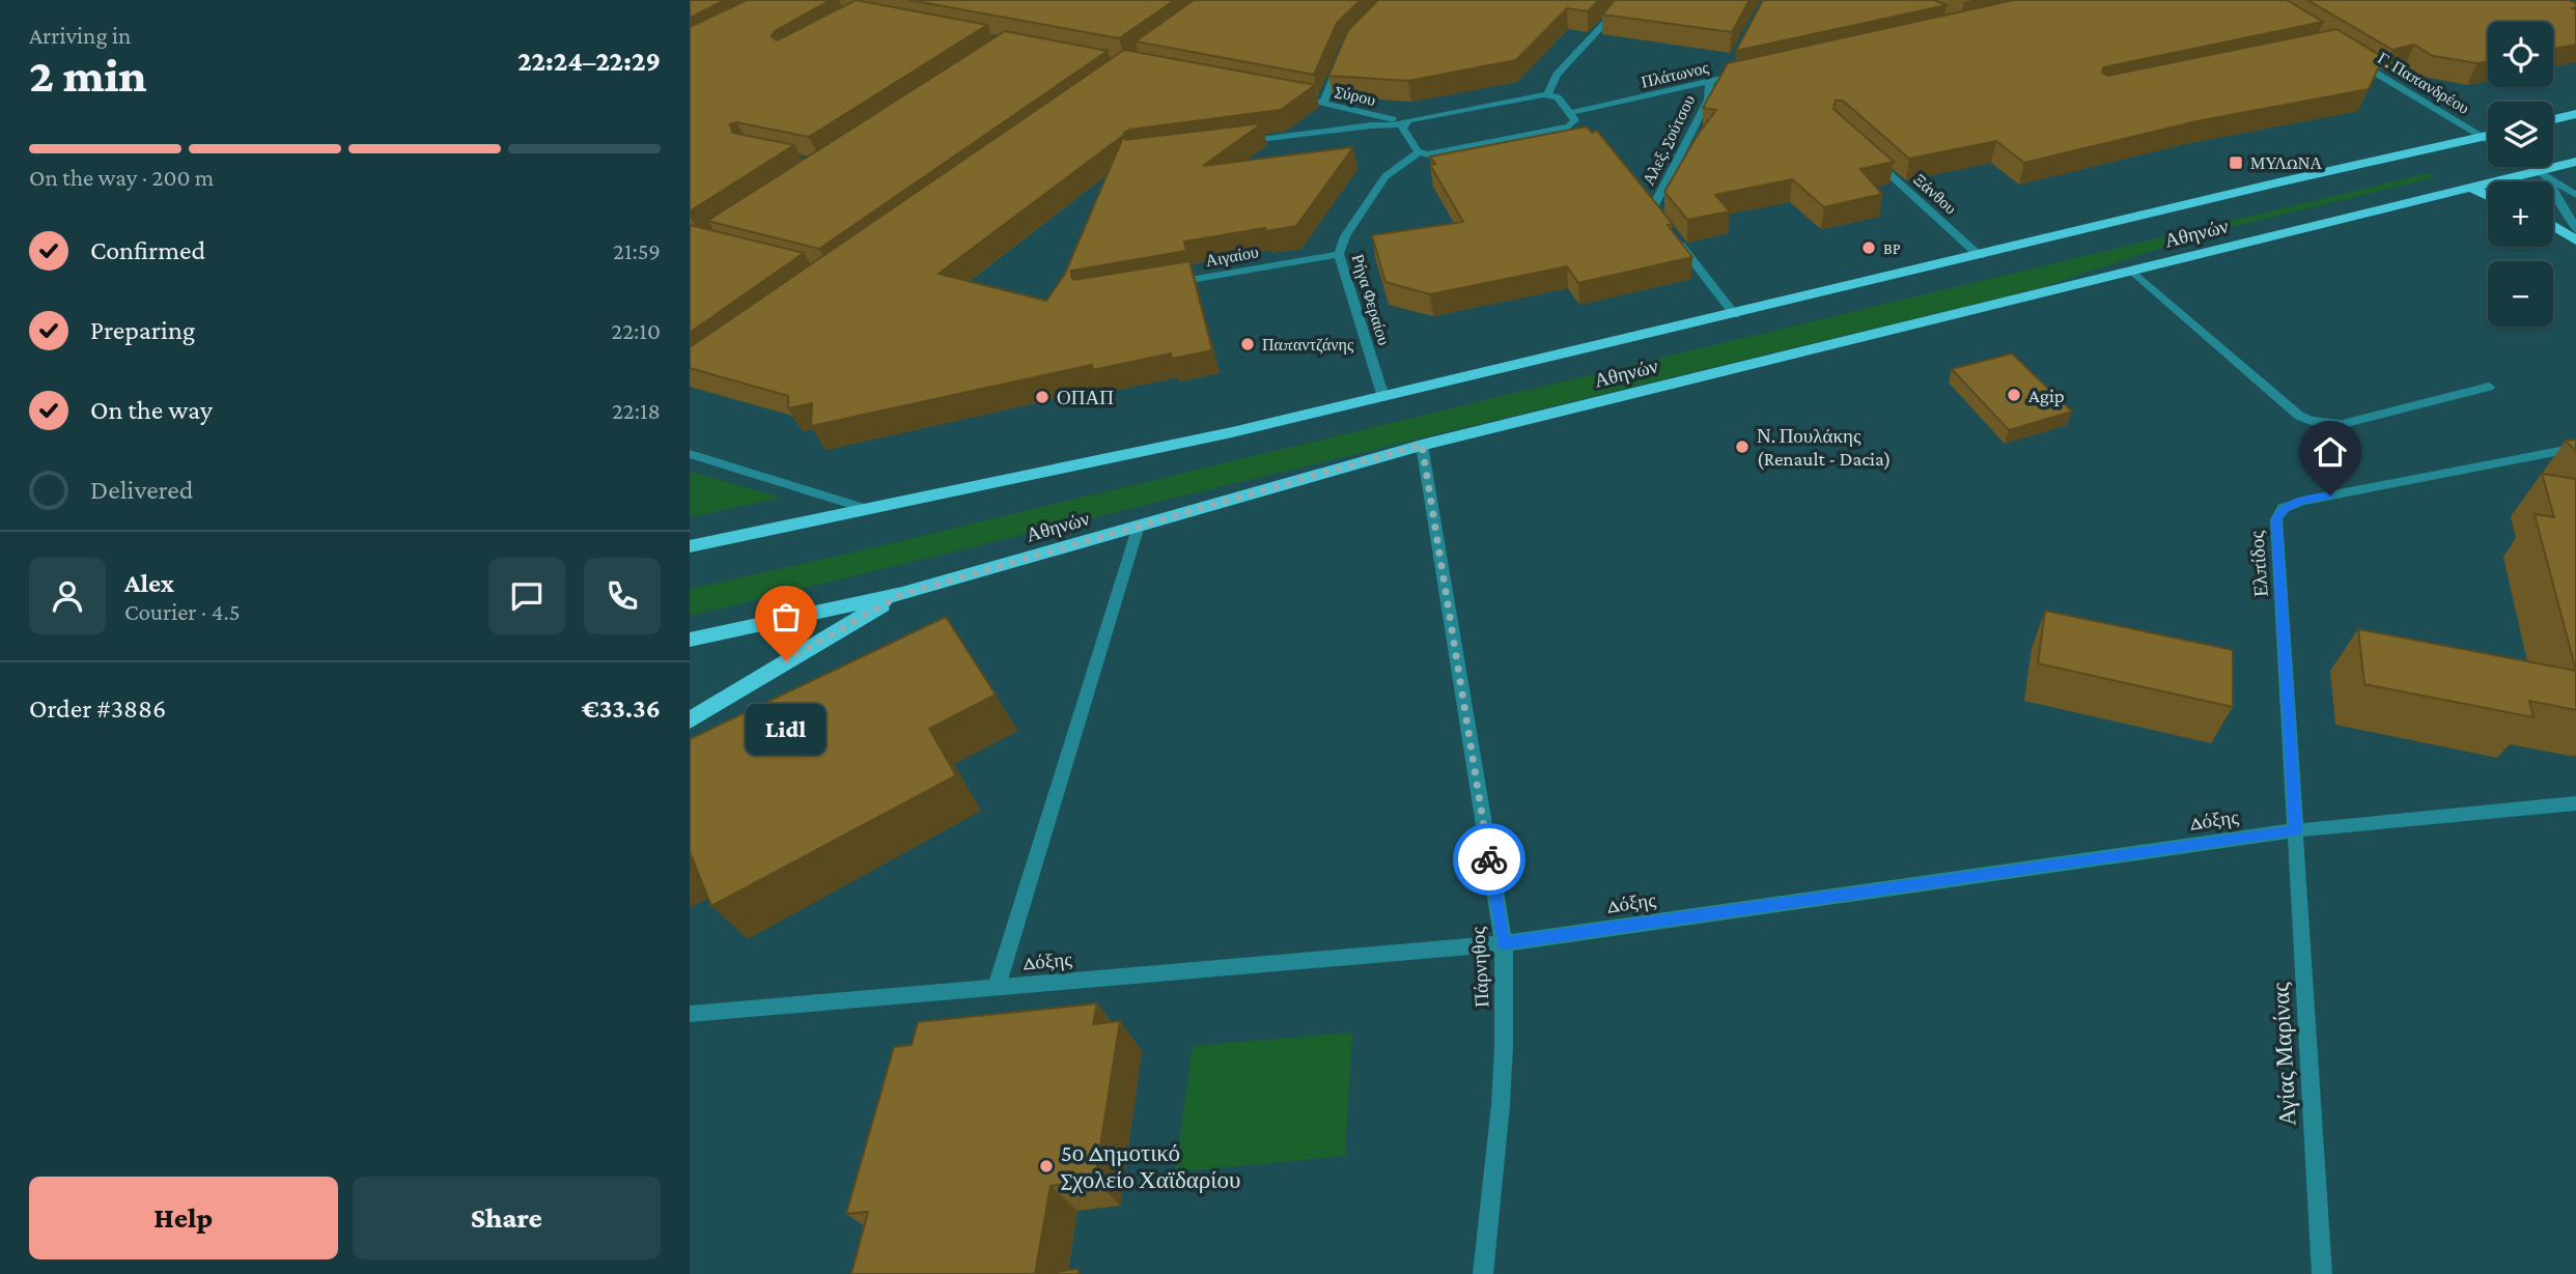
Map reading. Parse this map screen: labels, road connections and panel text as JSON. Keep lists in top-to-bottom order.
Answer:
{
  "streets": {
    "highway": ["Αθηνών"],
    "street": [
      "Πλάτωνος",
      "Γ. Παπανδρέου",
      "Σύρου",
      "Αλεξ. Σούτσου",
      "Ξάνθου",
      "Αιγαίου",
      "Ρήγα Φεραίου",
      "Ελπίδος",
      "Δόξης",
      "Πάρνηθος",
      "Αγίας Μαρίνας"
    ]
  },
  "crossings": [
    ["Πλάτωνος", "Αλεξ. Σούτσου"],
    ["Γ. Παπανδρέου", "Αθηνών"],
    ["Αλεξ. Σούτσου", "Αθηνών"],
    ["Ξάνθου", "Αθηνών"],
    ["Αθηνών", "Ρήγα Φεραίου"],
    ["Αθηνών", "Πάρνηθος"],
    ["Αιγαίου", "Ρήγα Φεραίου"],
    ["Ελπίδος", "Δόξης"],
    ["Ελπίδος", "Αγίας Μαρίνας"],
    ["Δόξης", "Πάρνηθος"],
    ["Δόξης", "Αγίας Μαρίνας"]
  ],
  "places": {
    "transit": ["ΜΥΛΩΝΑ"],
    "other": [
      "BP",
      "Παπαντζάνης",
      "Agip",
      "ΟΠΑΠ",
      "Ν. Πουλάκης (Renault - Dacia)",
      "Lidl",
      "5ο Δημοτικό Σχολείο Χαϊδαρίου"
    ]
  },
  "page": {
    "heading": ["2 min", "Arriving in", "22:24–22:29"],
    "panel": [
      "Alex",
      "Courier · 4.5",
      "Order #3886",
      "€33.36"
    ],
    "map_buttons": ["+", "−"],
    "bar": "On the way · 200 m",
    "list": [
      ["Confirmed", "21:59"],
      ["Preparing", "22:10"],
      ["On the way", "22:18"],
      "Delivered"
    ],
    "bubble": "Lidl",
    "buttons": ["Help", "Share"]
  }
}
